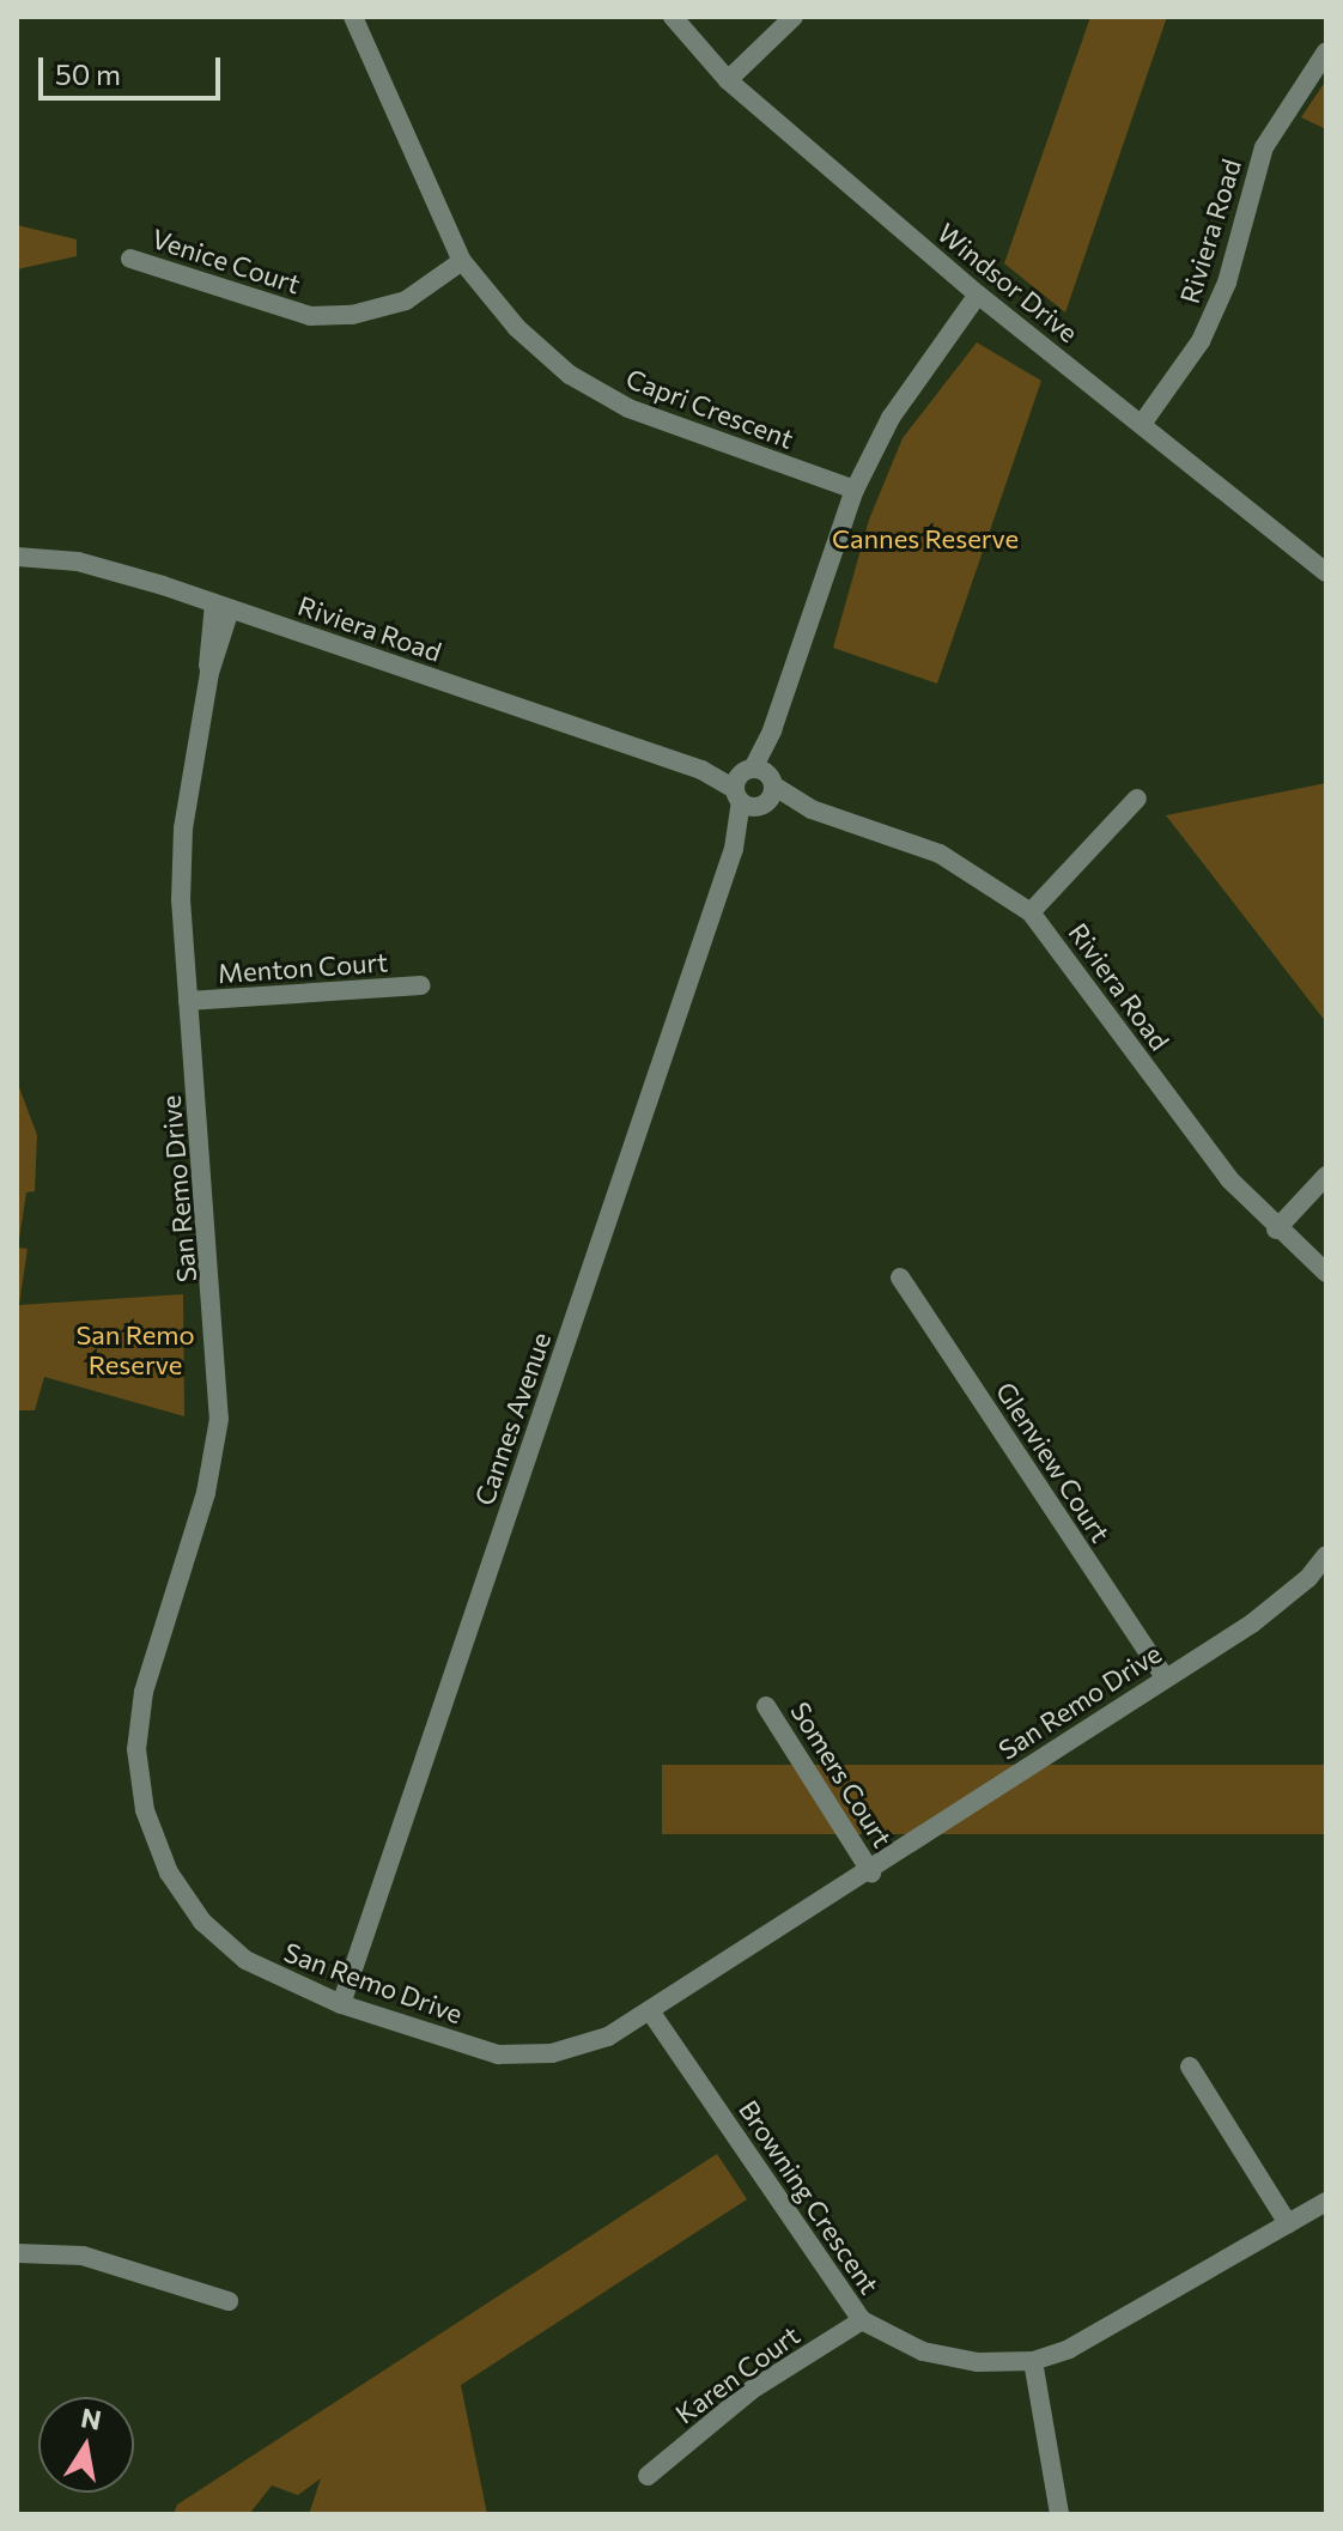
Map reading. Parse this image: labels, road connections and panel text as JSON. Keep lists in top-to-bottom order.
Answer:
{
  "streets": {
    "street": [
      "Riviera Road",
      "Venice Court",
      "Windsor Drive",
      "Capri Crescent",
      "Menton Court",
      "San Remo Drive",
      "Cannes Avenue",
      "Glenview Court",
      "Somers Court",
      "Browning Crescent",
      "Karen Court"
    ]
  },
  "crossings": [
    ["Riviera Road", "Windsor Drive"],
    ["Riviera Road", "San Remo Drive"],
    ["Riviera Road", "Cannes Avenue"],
    ["Venice Court", "Capri Crescent"],
    ["Windsor Drive", "Cannes Avenue"],
    ["Capri Crescent", "Cannes Avenue"],
    ["Menton Court", "San Remo Drive"],
    ["San Remo Drive", "Cannes Avenue"],
    ["San Remo Drive", "Glenview Court"],
    ["San Remo Drive", "Somers Court"],
    ["San Remo Drive", "Browning Crescent"],
    ["Browning Crescent", "Karen Court"]
  ],
  "parks": ["Cannes Reserve", "San Remo Reserve"],
  "scale_bar": "50 m",
  "north": "top"
}
